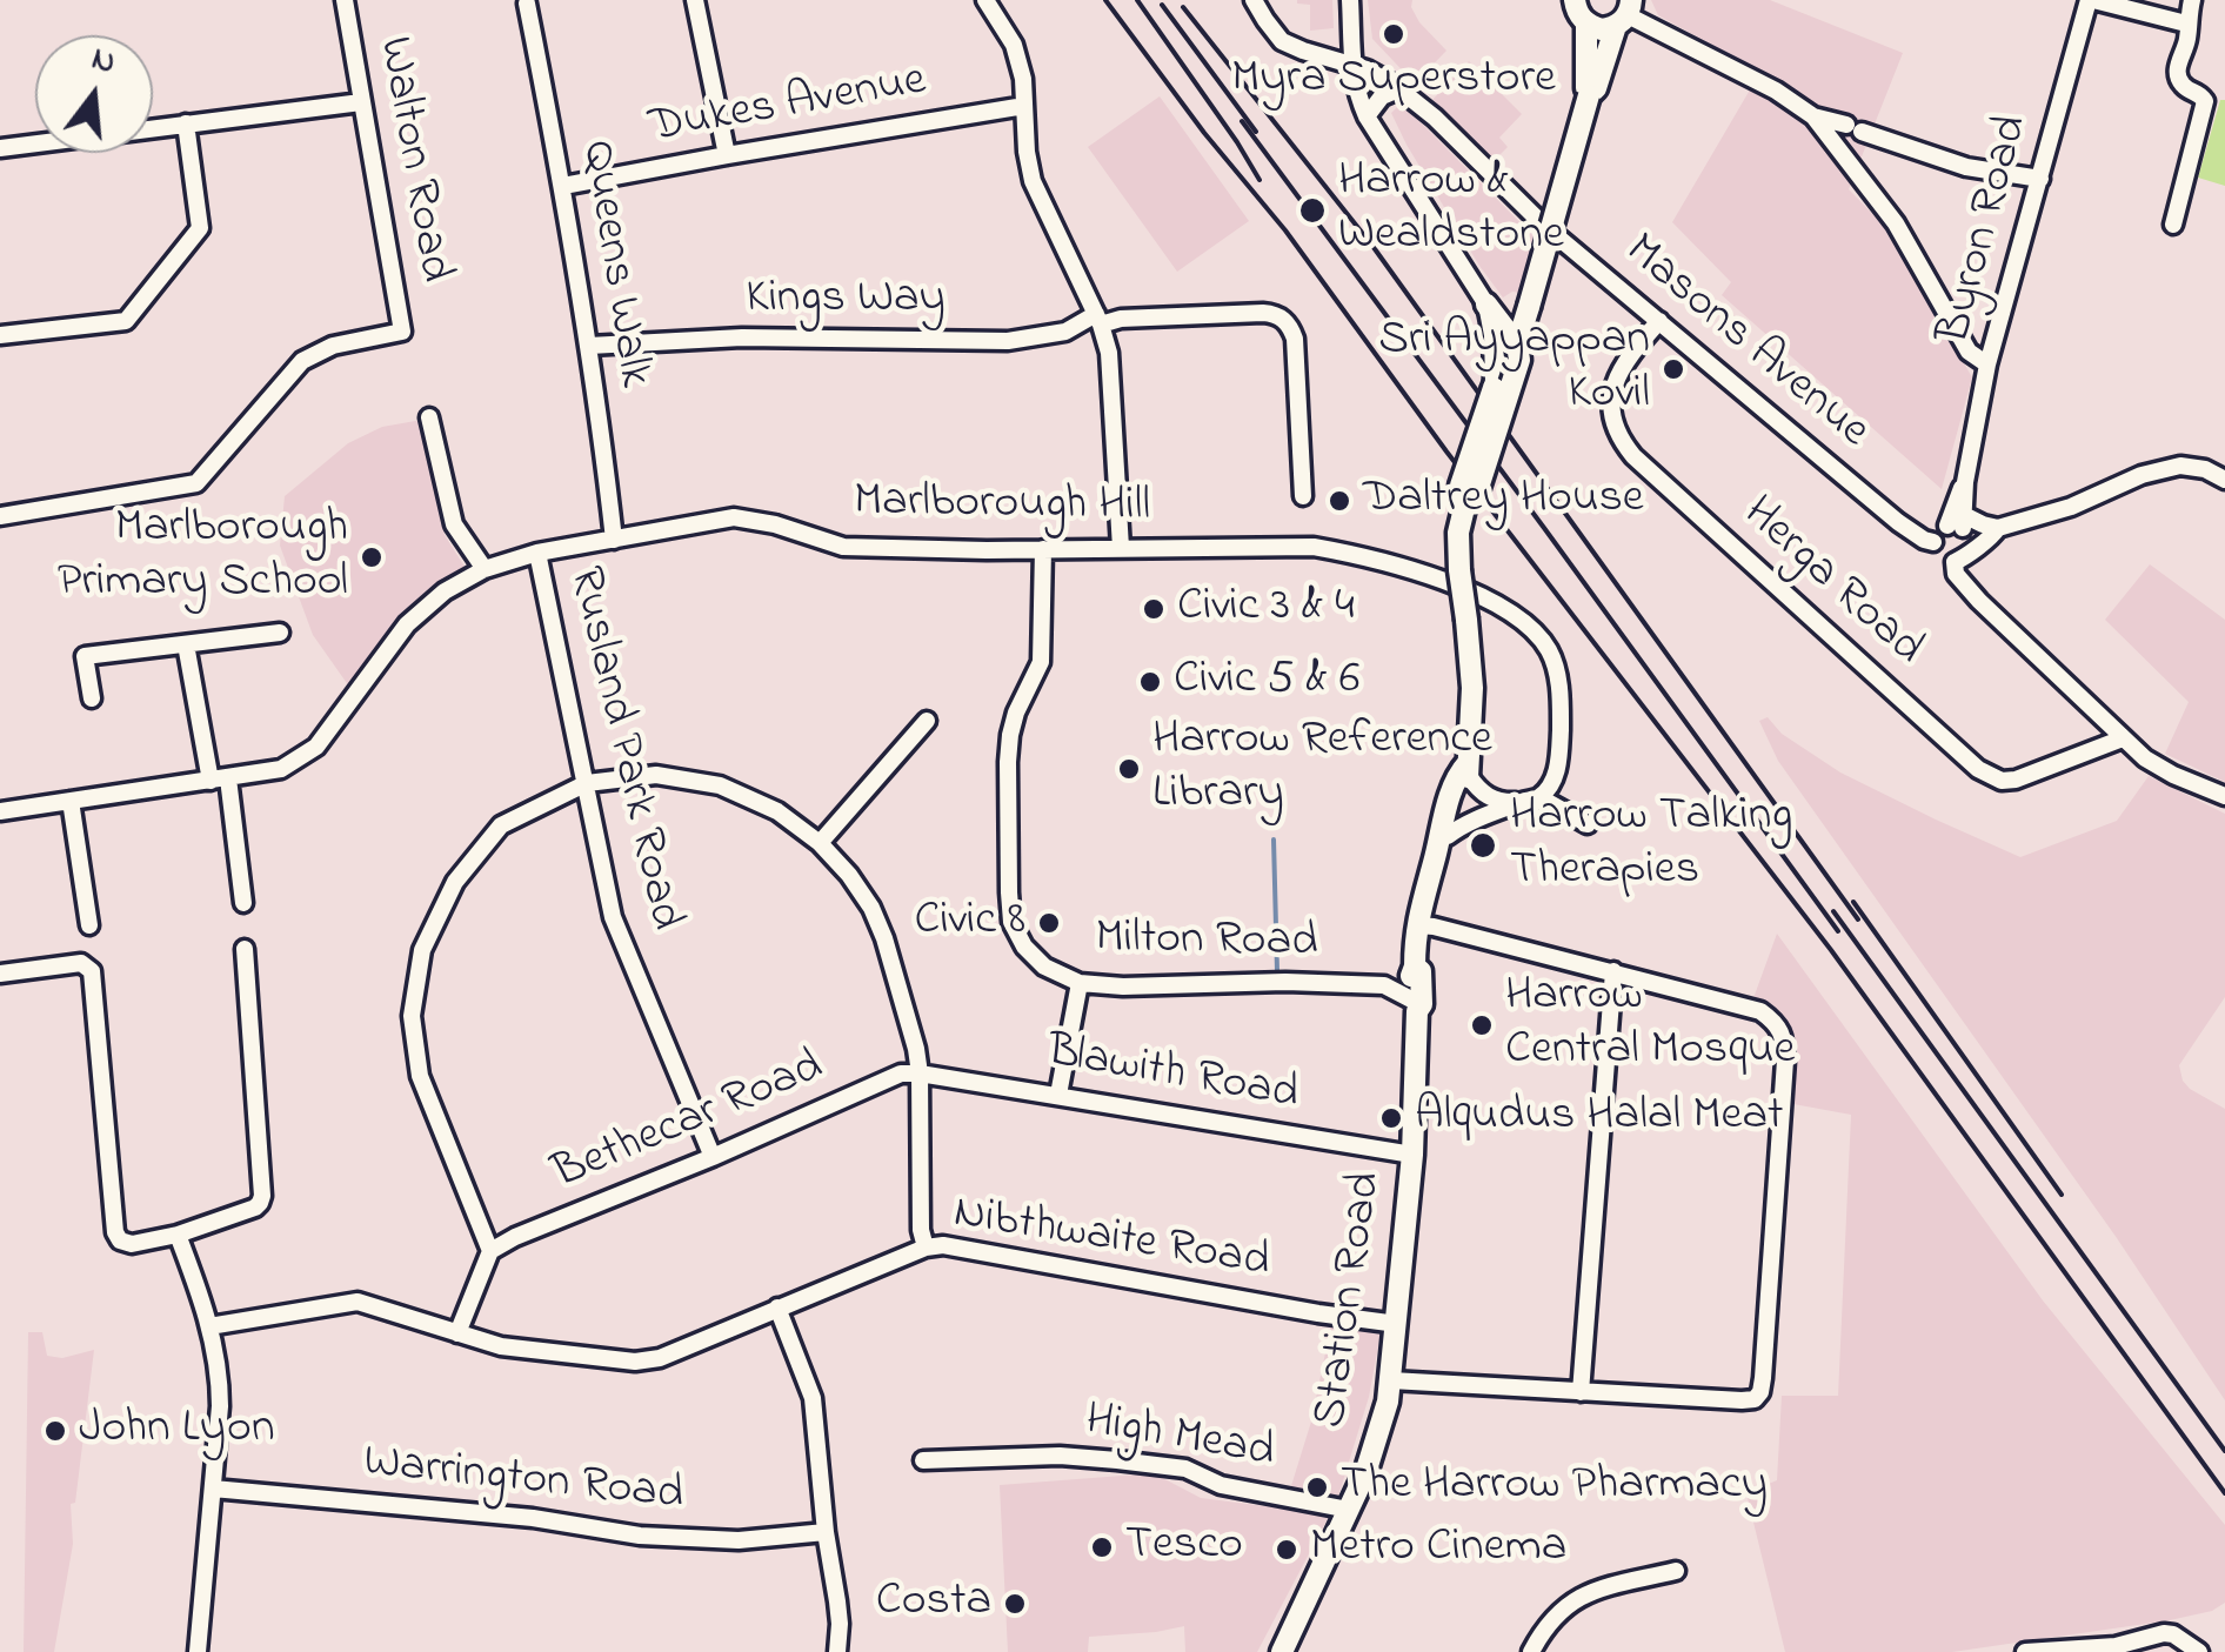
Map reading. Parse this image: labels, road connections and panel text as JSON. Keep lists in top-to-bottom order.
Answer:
{
  "streets": {
    "main road": ["Station Road"],
    "street": [
      "Dukes Avenue",
      "Walton Road",
      "Byron Road",
      "Queens Walk",
      "Kings Way",
      "Masons Avenue",
      "Marlborough Hill",
      "Herga Road",
      "Rusland Park Road",
      "Milton Road",
      "Blawith Road",
      "Bethecar Road",
      "Nibthwaite Road",
      "High Mead",
      "Warrington Road"
    ]
  },
  "crossings": [
    ["Dukes Avenue", "Queens Walk"],
    ["Byron Road", "Masons Avenue"],
    ["Queens Walk", "Kings Way"],
    ["Queens Walk", "Marlborough Hill"],
    ["Masons Avenue", "Herga Road"],
    ["Marlborough Hill", "Rusland Park Road"],
    ["Marlborough Hill", "Milton Road"],
    ["Rusland Park Road", "Bethecar Road"],
    ["Milton Road", "Station Road"],
    ["Blawith Road", "Bethecar Road"],
    ["Blawith Road", "Station Road"],
    ["Nibthwaite Road", "Station Road"],
    ["Station Road", "High Mead"]
  ],
  "places": [
    "Myra Superstore",
    "Harrow & Wealdstone",
    "Sri Ayyappan Kovil",
    "Daltrey House",
    "Marlborough Primary School",
    "Civic 3 & 4",
    "Civic 5 & 6",
    "Harrow Reference Library",
    "Harrow Talking Therapies",
    "Civic 8",
    "Harrow Central Mosque",
    "Alqudus Halal Meat",
    "John Lyon",
    "The Harrow Pharmacy",
    "Tesco",
    "Metro Cinema",
    "Costa"
  ],
  "north": "top"
}
